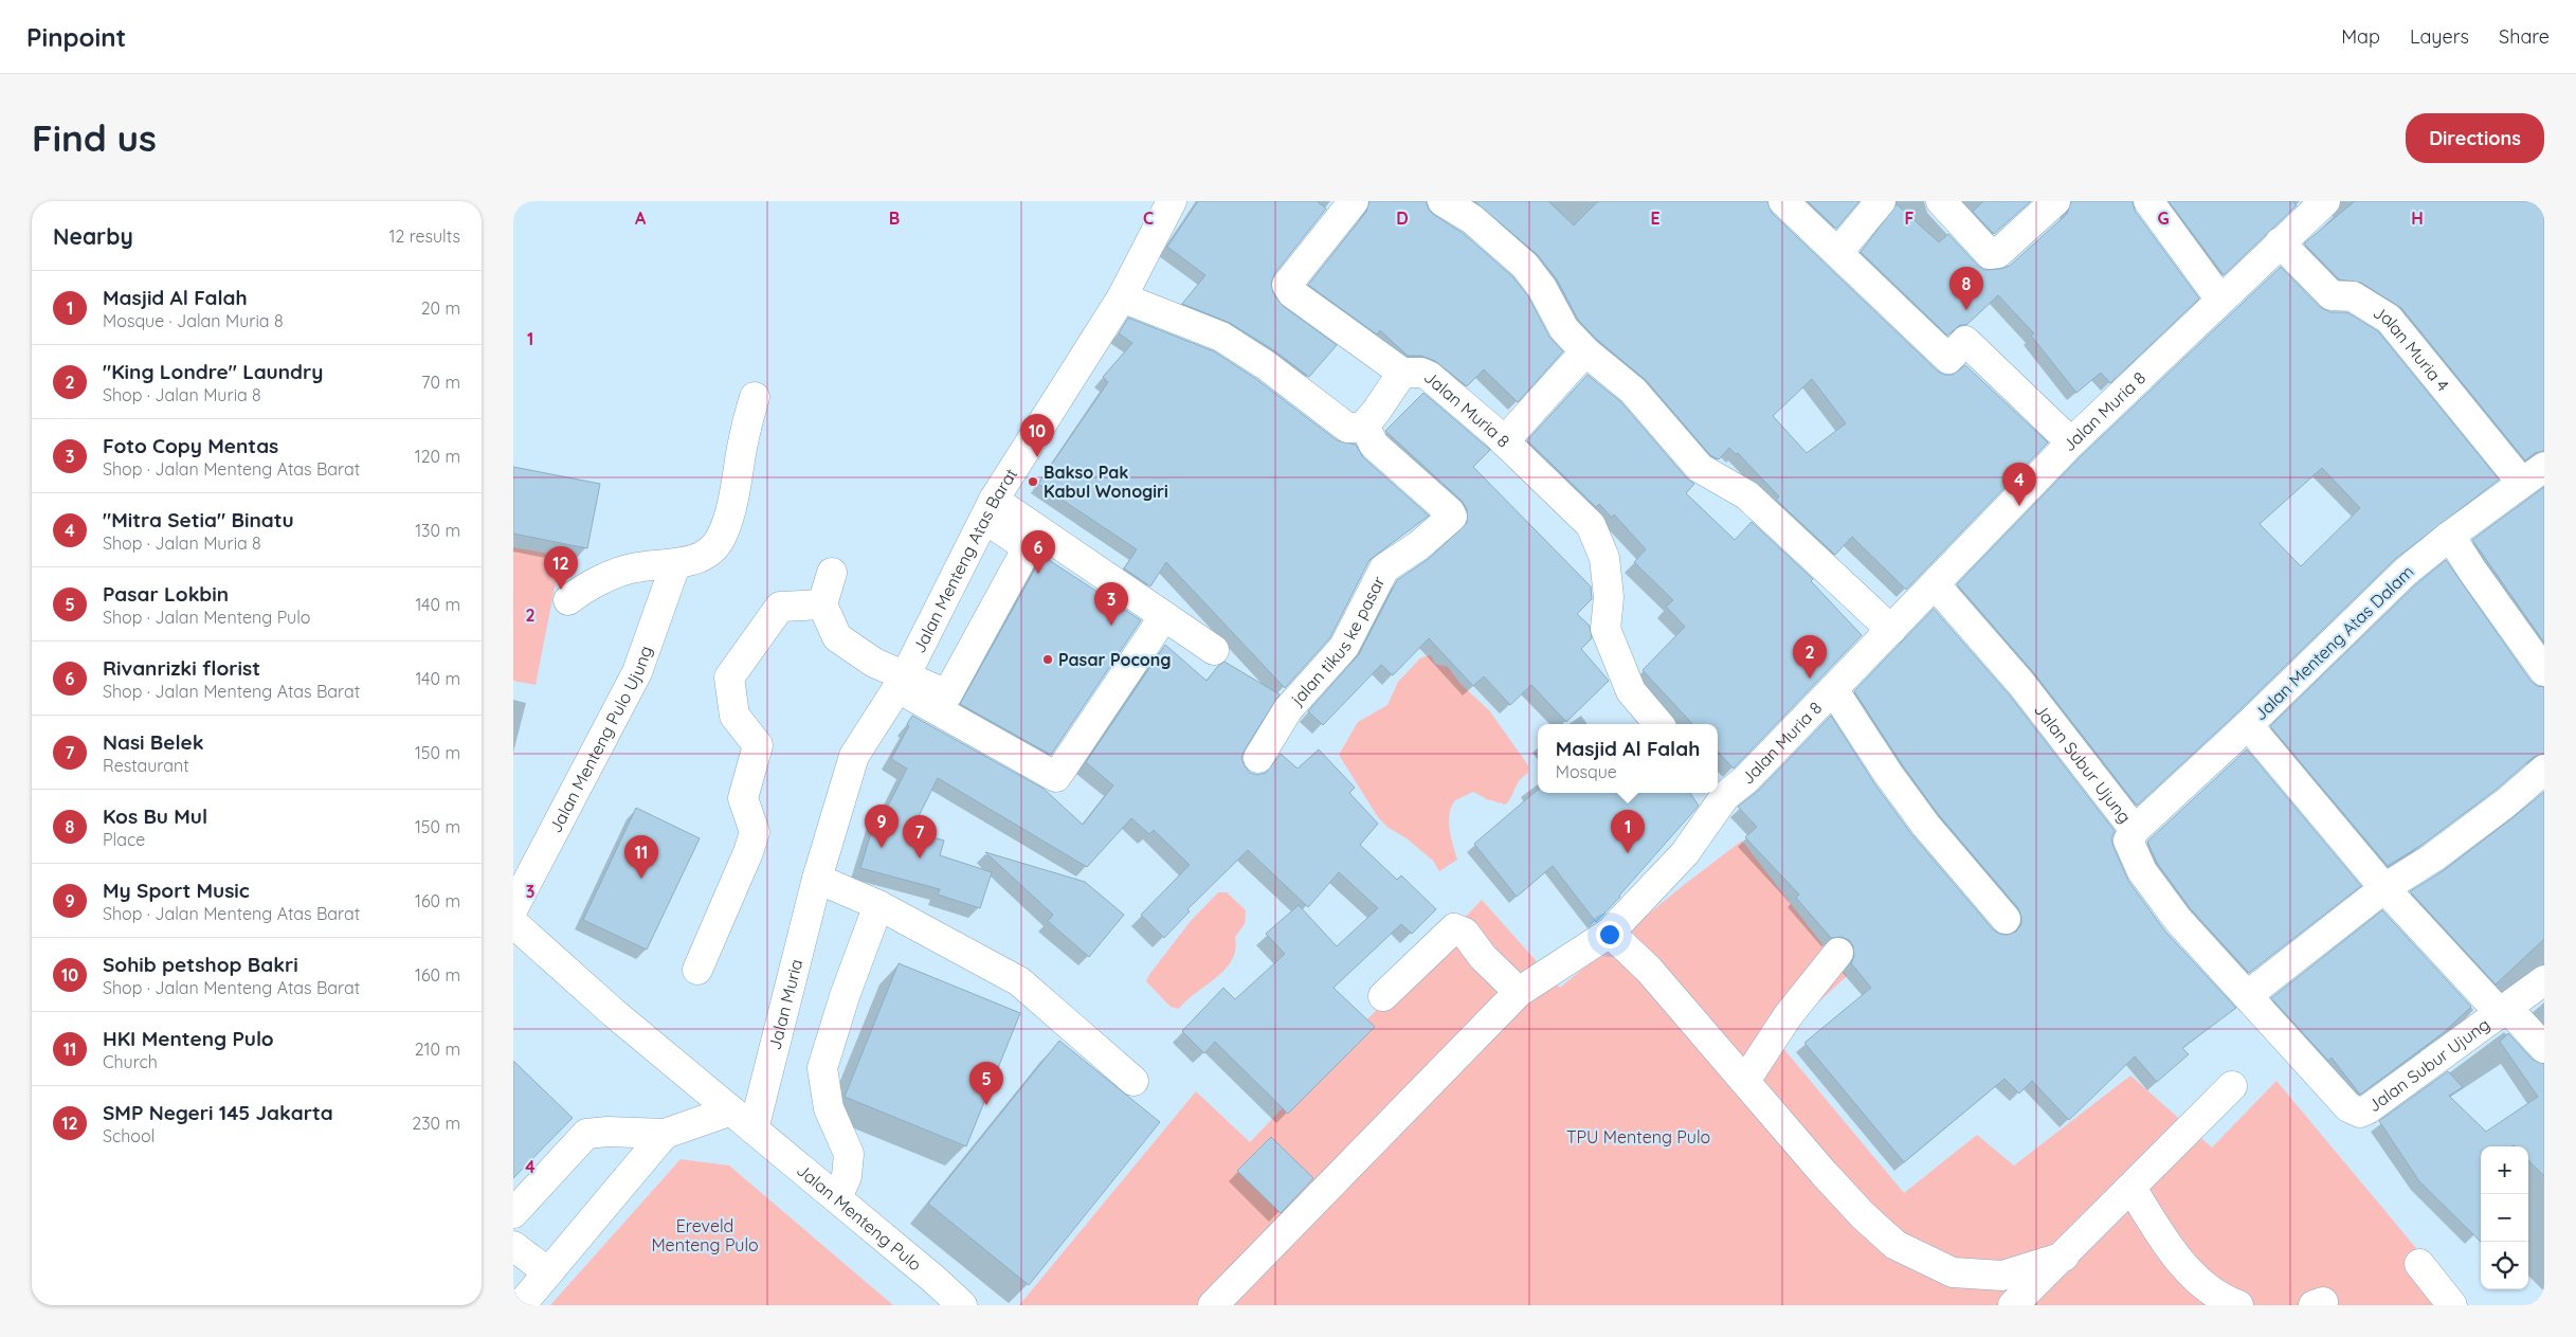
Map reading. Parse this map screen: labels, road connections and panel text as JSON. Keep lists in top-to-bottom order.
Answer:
{
  "streets": {
    "street": [
      "Jalan Muria 4",
      "Jalan Muria 8",
      "Jalan Menteng Atas Barat",
      "jalan tikus ke pasar",
      "Jalan Menteng Atas Dalam",
      "Jalan Menteng Pulo Ujung",
      "Jalan Subur Ujung",
      "Jalan Muria",
      "Jalan Menteng Pulo"
    ]
  },
  "crossings": [
    ["Jalan Muria 4", "Jalan Muria 8"],
    ["Jalan Muria 4", "Jalan Menteng Atas Dalam"],
    ["Jalan Muria 8", "jalan tikus ke pasar"],
    ["Jalan Muria 8", "Jalan Subur Ujung"],
    ["Jalan Menteng Atas Barat", "Jalan Muria"],
    ["Jalan Menteng Atas Dalam", "Jalan Subur Ujung"],
    ["Jalan Muria", "Jalan Menteng Pulo"]
  ],
  "parks": ["TPU Menteng Pulo", "Ereveld Menteng Pulo"],
  "places": ["Bakso Pak Kabul Wonogiri", "Pasar Pocong"],
  "page": {
    "header": "Pinpoint",
    "nav": ["Map", "Layers", "Share"],
    "buttons": "Directions",
    "title": "Find us",
    "heading": ["Nearby", "12 results"],
    "pins": [
      "8",
      "10",
      "4",
      "6",
      "12",
      "3",
      "2",
      "9",
      "1",
      "7",
      "11",
      "5"
    ],
    "list": [
      {
        "mark": "1",
        "name": "Masjid Al Falah",
        "note": "Mosque · Jalan Muria 8",
        "value": "20 m"
      },
      {
        "mark": "2",
        "name": "\"King Londre\" Laundry",
        "note": "Shop · Jalan Muria 8",
        "value": "70 m"
      },
      {
        "mark": "3",
        "name": "Foto Copy Mentas",
        "note": "Shop · Jalan Menteng Atas Barat",
        "value": "120 m"
      },
      {
        "mark": "4",
        "name": "\"Mitra Setia\" Binatu",
        "note": "Shop · Jalan Muria 8",
        "value": "130 m"
      },
      {
        "mark": "5",
        "name": "Pasar Lokbin",
        "note": "Shop · Jalan Menteng Pulo",
        "value": "140 m"
      },
      {
        "mark": "6",
        "name": "Rivanrizki florist",
        "note": "Shop · Jalan Menteng Atas Barat",
        "value": "140 m"
      },
      {
        "mark": "7",
        "name": "Nasi Belek",
        "note": "Restaurant",
        "value": "150 m"
      },
      {
        "mark": "8",
        "name": "Kos Bu Mul",
        "note": "Place",
        "value": "150 m"
      },
      {
        "mark": "9",
        "name": "My Sport Music",
        "note": "Shop · Jalan Menteng Atas Barat",
        "value": "160 m"
      },
      {
        "mark": "10",
        "name": "Sohib petshop Bakri",
        "note": "Shop · Jalan Menteng Atas Barat",
        "value": "160 m"
      },
      {
        "mark": "11",
        "name": "HKI Menteng Pulo",
        "note": "Church",
        "value": "210 m"
      },
      {
        "mark": "12",
        "name": "SMP Negeri 145 Jakarta",
        "note": "School",
        "value": "230 m"
      }
    ],
    "popup": ["Masjid Al Falah", "Mosque"],
    "map_buttons": ["+", "−"]
  },
  "grid": {
    "columns": [
      "A",
      "B",
      "C",
      "D",
      "E",
      "F",
      "G",
      "H"
    ],
    "rows": [
      "1",
      "2",
      "3",
      "4"
    ]
  }
}
